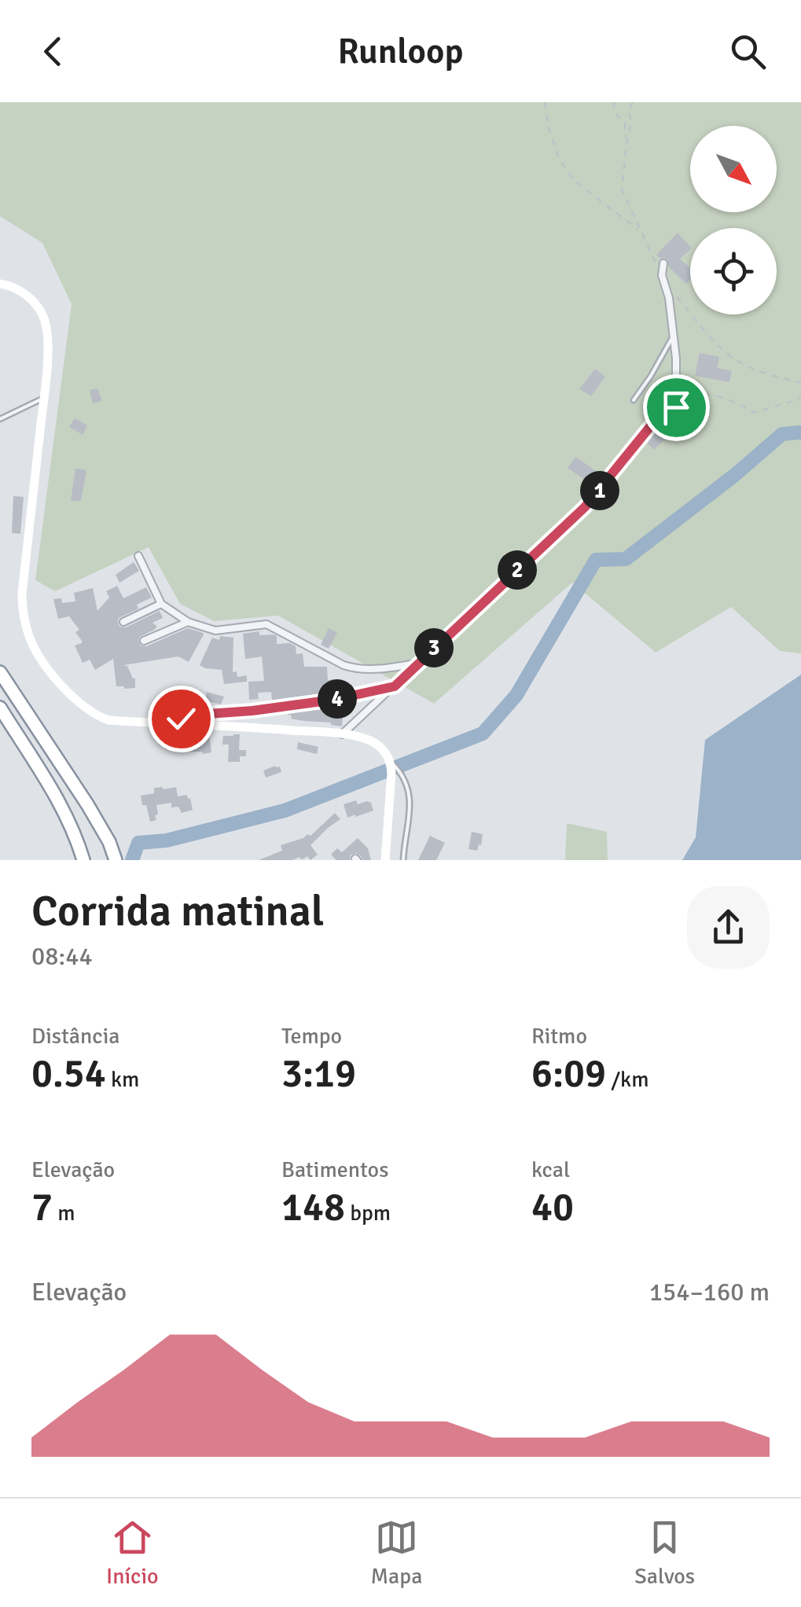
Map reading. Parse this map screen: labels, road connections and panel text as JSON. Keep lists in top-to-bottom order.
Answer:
{
  "north": "bottom right",
  "page": {
    "header": "Runloop",
    "pins": [
      "1",
      "2",
      "3",
      "4"
    ],
    "heading": ["Corrida matinal", "08:44"],
    "stats": [
      ["Distância", "0.54 km"],
      ["Tempo", "3:19"],
      ["Ritmo", "6:09 /km"],
      ["Elevação", "7 m"],
      ["Batimentos", "148 bpm"],
      ["kcal", "40"]
    ],
    "chart": ["Elevação", "154–160 m"],
    "tabs": ["Início", "Mapa", "Salvos"]
  }
}
